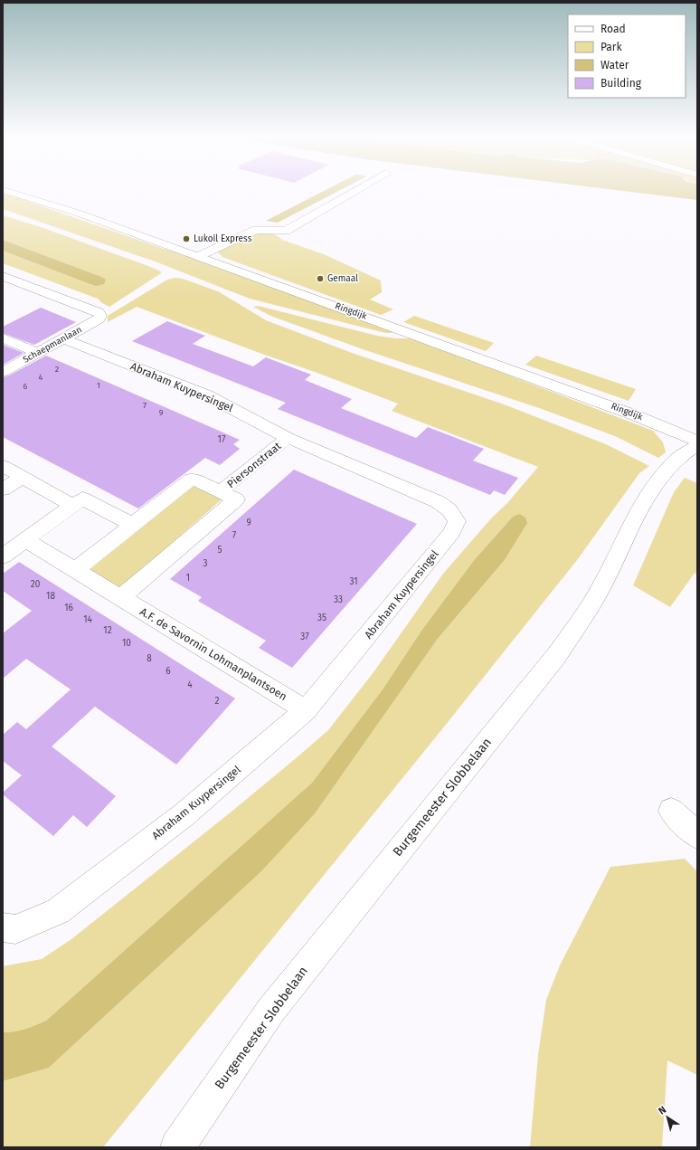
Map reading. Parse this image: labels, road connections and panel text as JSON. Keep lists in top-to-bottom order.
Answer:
{
  "streets": {
    "street": [
      "Ringdijk",
      "Schaepmanlaan",
      "Abraham Kuypersingel",
      "Piersonstraat",
      "A.F. de Savornin Lohmanplantsoen",
      "Burgemeester Slobbelaan"
    ]
  },
  "crossings": [
    ["Schaepmanlaan", "Abraham Kuypersingel"],
    ["Abraham Kuypersingel", "Piersonstraat"],
    ["Abraham Kuypersingel", "A.F. de Savornin Lohmanplantsoen"]
  ],
  "places": ["Lukoil Express", "Gemaal"],
  "house_numbers": [
    "2",
    "4",
    "1",
    "6",
    "7",
    "9",
    "17",
    "9",
    "7",
    "5",
    "3",
    "1",
    "31",
    "20",
    "18",
    "33",
    "16",
    "35",
    "14",
    "12",
    "37",
    "10",
    "8",
    "6",
    "4",
    "2"
  ],
  "legend": [
    "Road",
    "Park",
    "Water",
    "Building"
  ],
  "north": "top left"
}
